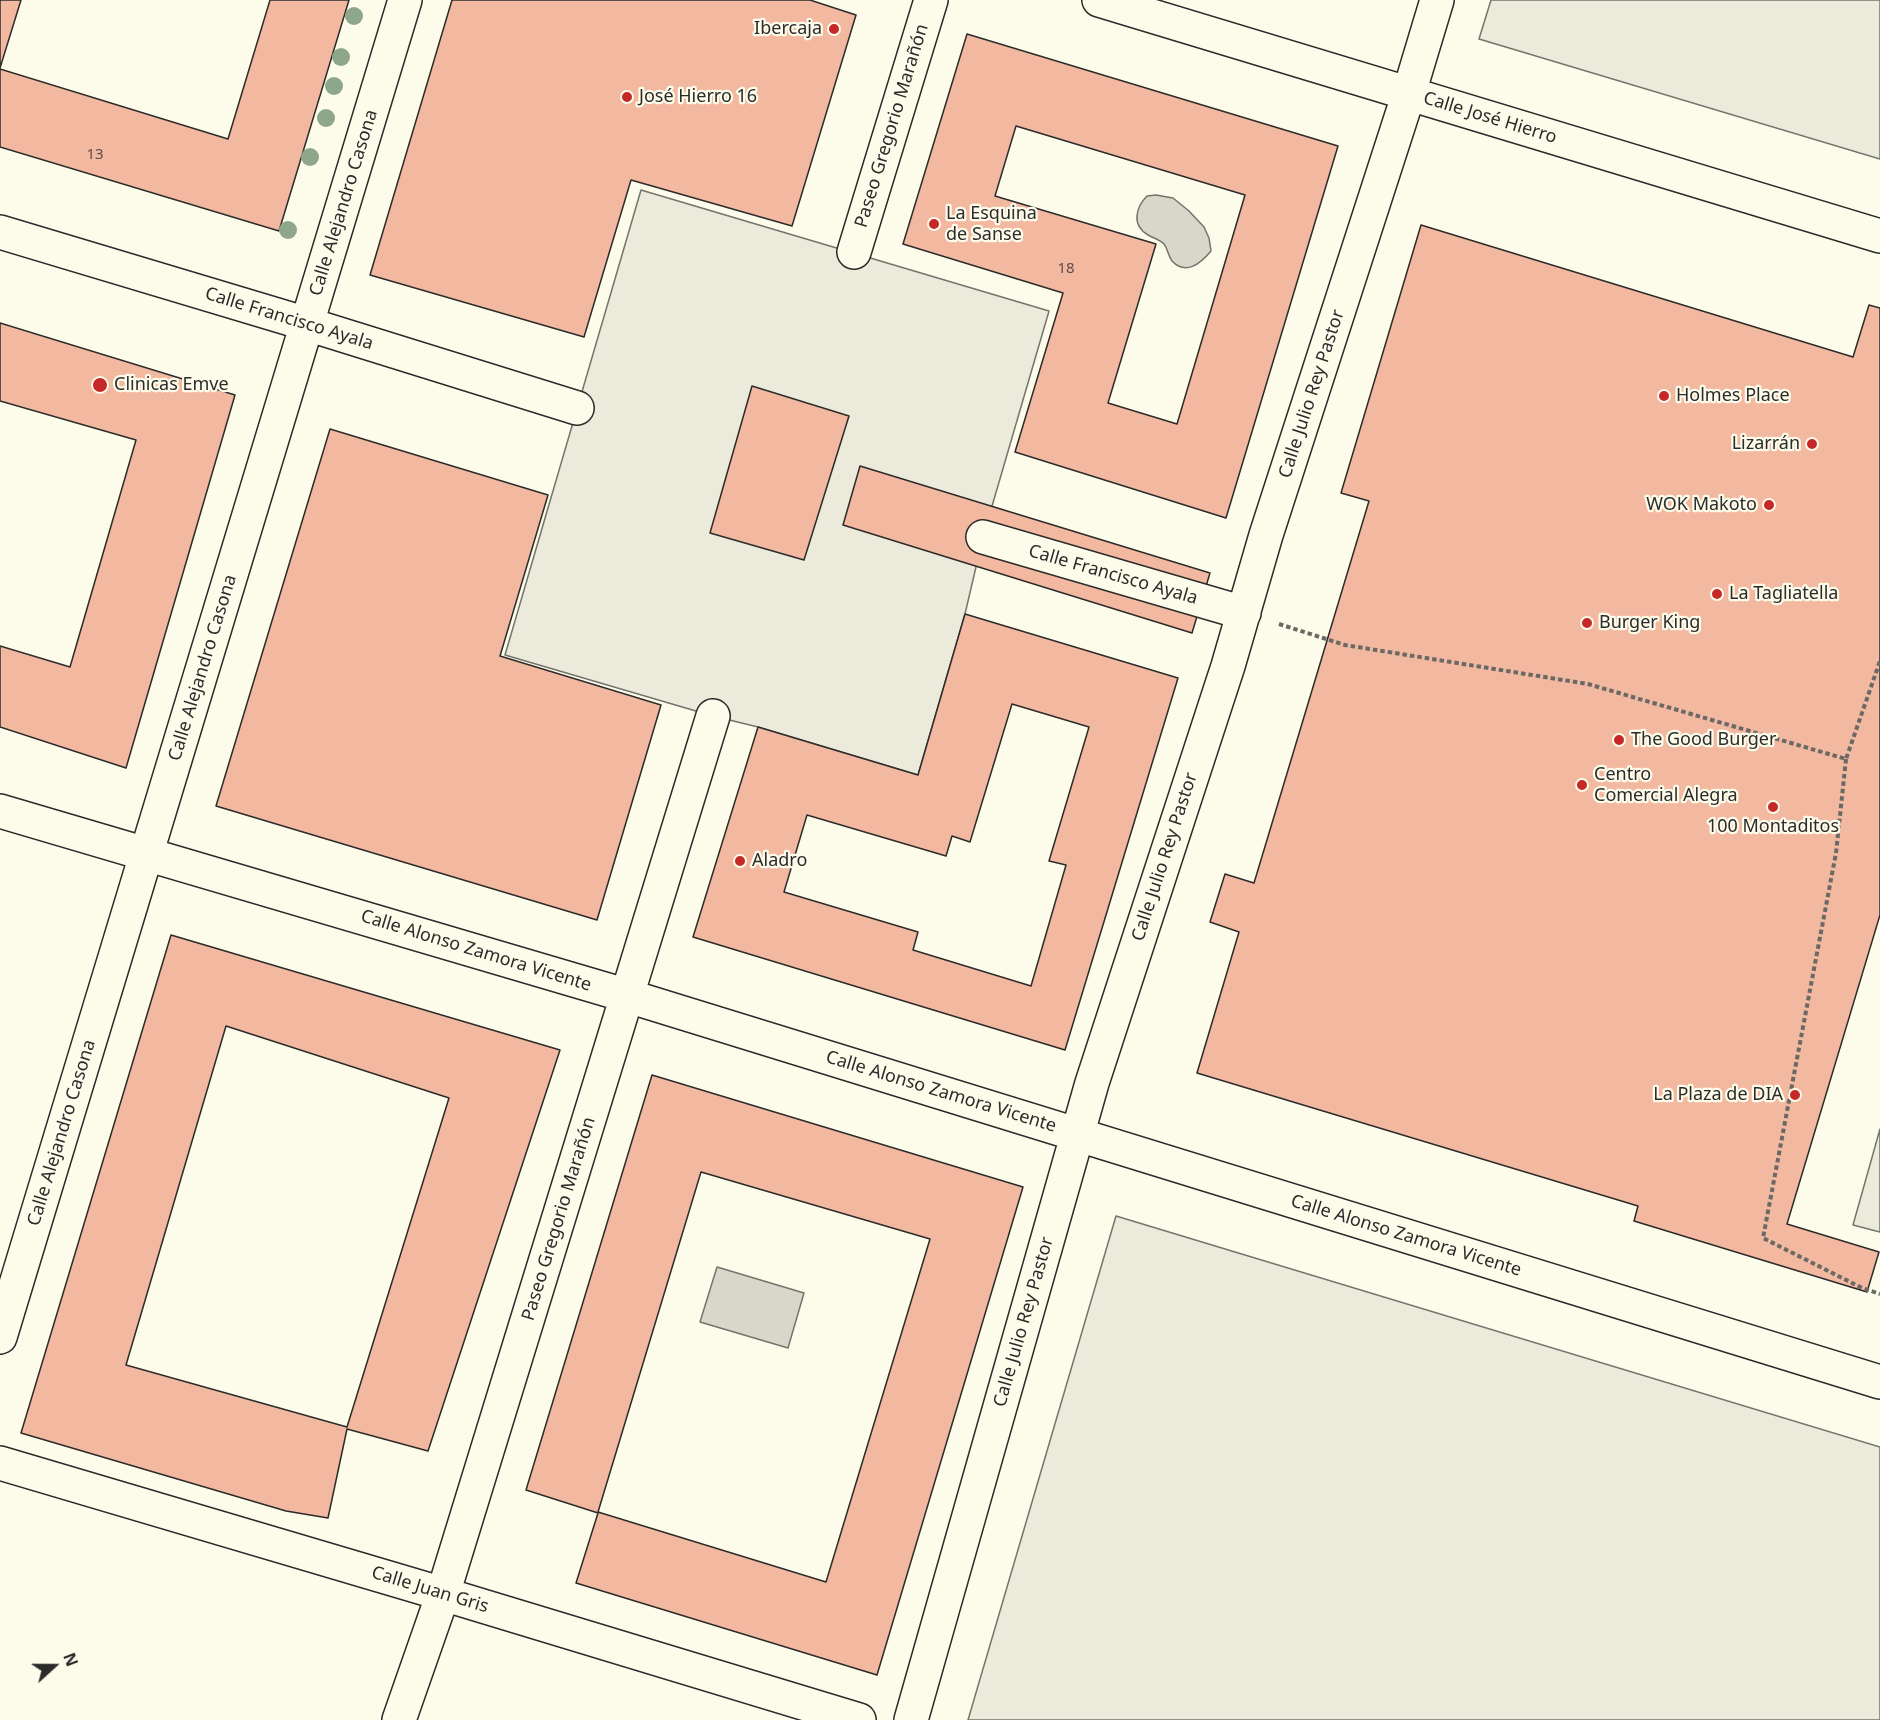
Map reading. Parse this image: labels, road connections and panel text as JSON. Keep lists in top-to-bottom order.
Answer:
{
  "streets": {
    "street": [
      "Calle José Hierro",
      "Paseo Gregorio Marañón",
      "Calle Alejandro Casona",
      "Calle Francisco Ayala",
      "Calle Julio Rey Pastor",
      "Calle Alonso Zamora Vicente",
      "Calle Juan Gris"
    ]
  },
  "crossings": [
    ["Calle José Hierro", "Calle Julio Rey Pastor"],
    ["Paseo Gregorio Marañón", "Calle Alonso Zamora Vicente"],
    ["Paseo Gregorio Marañón", "Calle Juan Gris"],
    ["Calle Alejandro Casona", "Calle Francisco Ayala"],
    ["Calle Alejandro Casona", "Calle Alonso Zamora Vicente"],
    ["Calle Francisco Ayala", "Calle Julio Rey Pastor"],
    ["Calle Julio Rey Pastor", "Calle Alonso Zamora Vicente"]
  ],
  "places": [
    "Ibercaja",
    "José Hierro 16",
    "La Esquina de Sanse",
    "Clinicas Emve",
    "Holmes Place",
    "Lizarrán",
    "WOK Makoto",
    "La Tagliatella",
    "Burger King",
    "The Good Burger",
    "Centro Comercial Alegra",
    "100 Montaditos",
    "Aladro",
    "La Plaza de DIA"
  ],
  "house_numbers": ["13", "18"],
  "north": "right"
}
